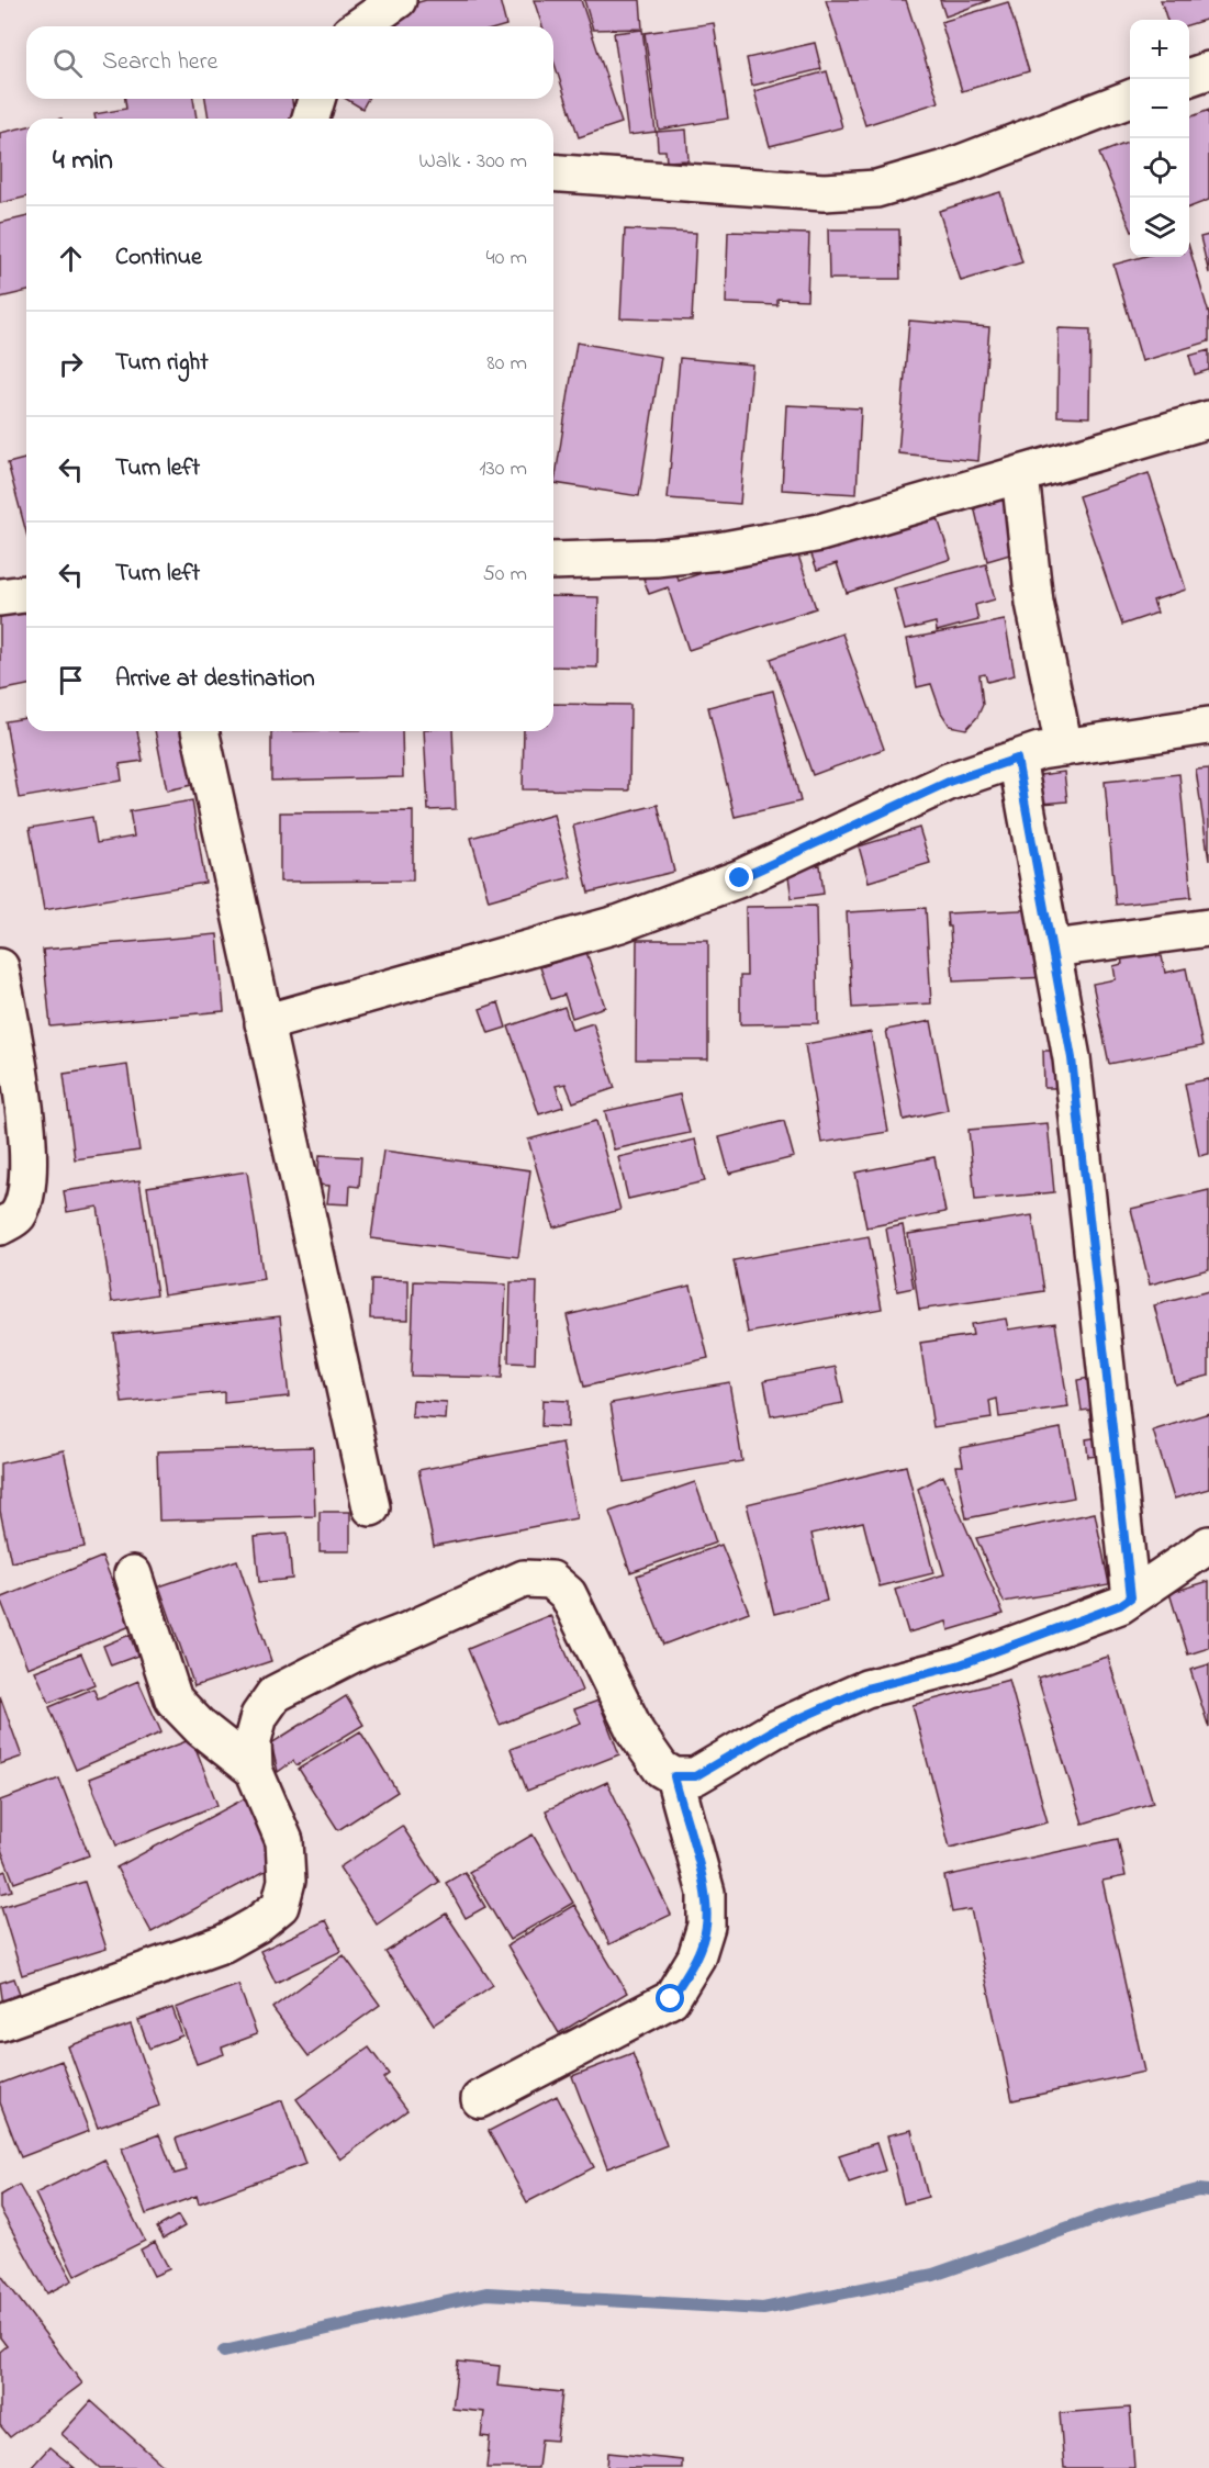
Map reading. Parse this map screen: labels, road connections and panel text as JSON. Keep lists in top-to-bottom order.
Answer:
{
  "page": {
    "map_buttons": ["+", "−"],
    "search": "Search here",
    "heading": ["4 min", "Walk · 300 m"],
    "list": [
      ["Continue", "40 m"],
      ["Turn right", "80 m"],
      ["Turn left", "130 m"],
      ["Turn left", "50 m"],
      "Arrive at destination"
    ]
  }
}
